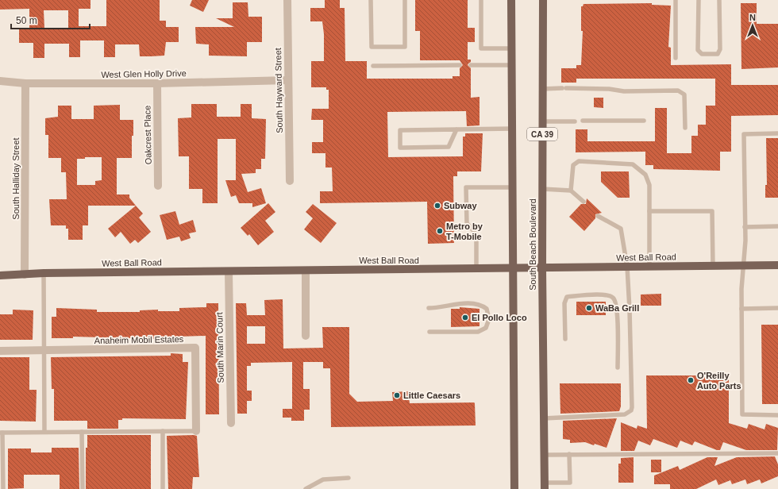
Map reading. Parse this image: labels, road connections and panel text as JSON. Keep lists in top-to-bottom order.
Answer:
{
  "streets": {
    "main road": ["CA 39", "South Beach Boulevard", "West Ball Road"],
    "street": [
      "West Glen Holly Drive",
      "South Hayward Street",
      "Oakcrest Place",
      "South Halliday Street",
      "Anaheim Mobil Estates",
      "South Marin Court"
    ]
  },
  "crossings": [
    ["West Glen Holly Drive", "South Hayward Street"],
    ["West Glen Holly Drive", "Oakcrest Place"],
    ["West Glen Holly Drive", "South Halliday Street"],
    ["South Halliday Street", "West Ball Road"],
    ["South Beach Boulevard", "West Ball Road"],
    ["West Ball Road", "South Marin Court"]
  ],
  "places": [
    "Subway",
    "Metro by T-Mobile",
    "WaBa Grill",
    "El Pollo Loco",
    "O'Reilly Auto Parts",
    "Little Caesars"
  ],
  "scale_bar": "50 m",
  "north": "top"
}
